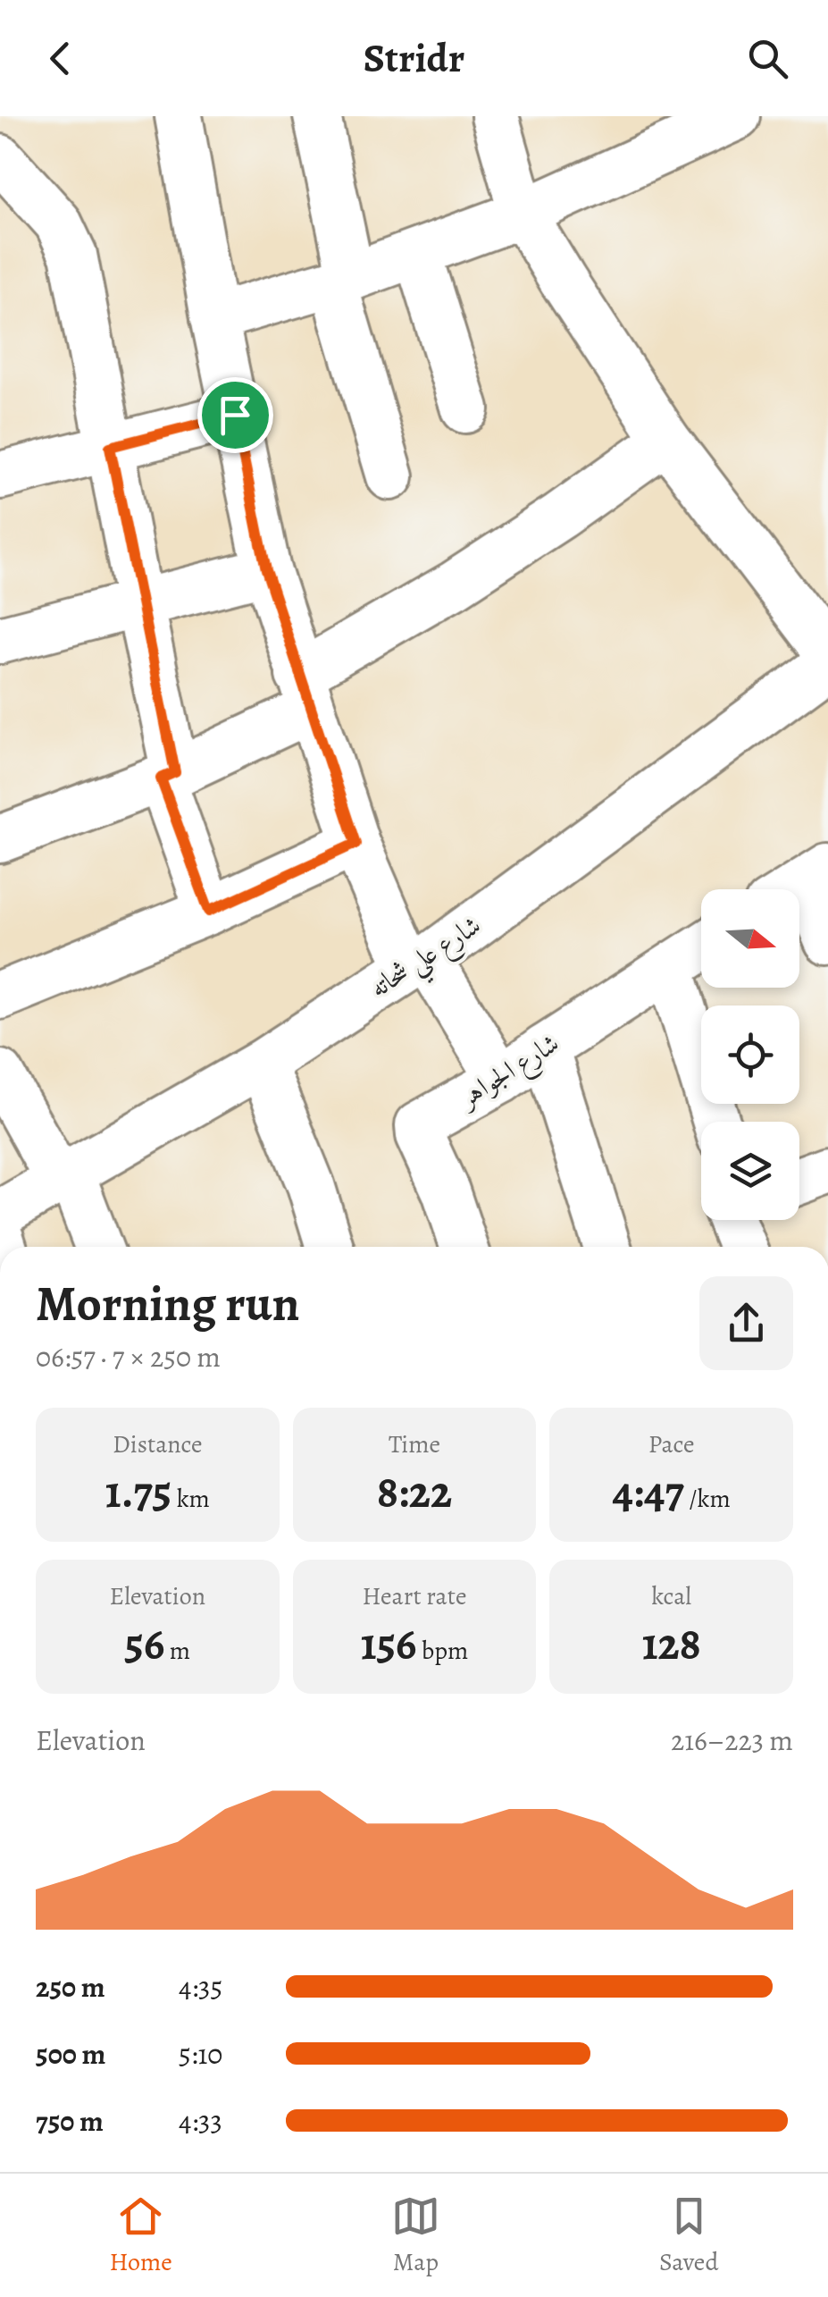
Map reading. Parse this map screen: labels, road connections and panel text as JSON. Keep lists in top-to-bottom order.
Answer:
{
  "streets": {
    "street": ["شارع علي شحاته", "شارع الجواهر"]
  },
  "north": "right",
  "page": {
    "header": "Stridr",
    "heading": ["Morning run", "06:57 · 7 × 250 m"],
    "stats": [
      ["Distance", "1.75 km"],
      ["Time", "8:22"],
      ["Pace", "4:47 /km"],
      ["Elevation", "56 m"],
      ["Heart rate", "156 bpm"],
      ["kcal", "128"]
    ],
    "chart": ["Elevation", "216–223 m"],
    "list": [
      {
        "name": "250 m",
        "note": "4:35"
      },
      {
        "name": "500 m",
        "note": "5:10"
      },
      {
        "name": "750 m",
        "note": "4:33"
      }
    ],
    "tabs": ["Home", "Map", "Saved"]
  }
}
